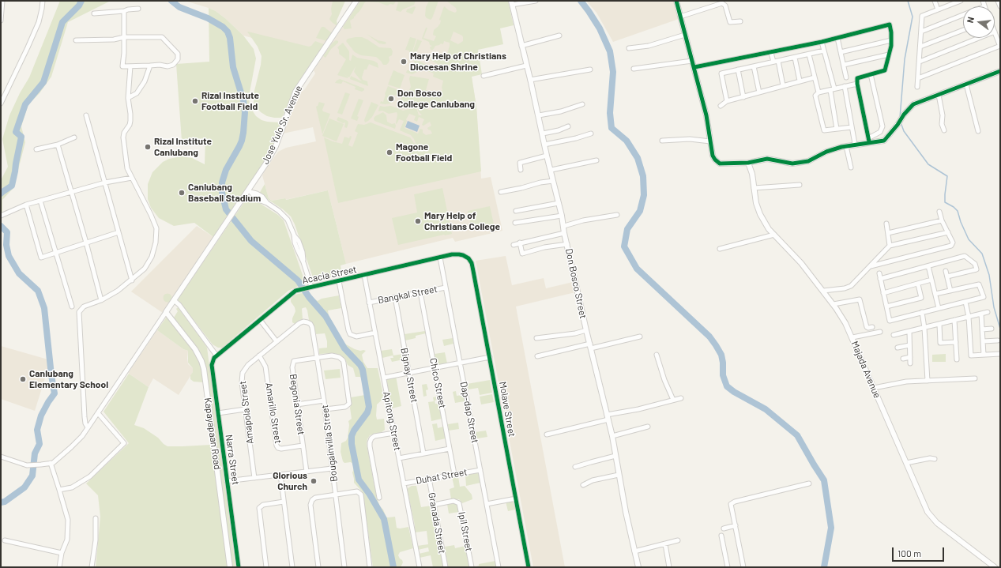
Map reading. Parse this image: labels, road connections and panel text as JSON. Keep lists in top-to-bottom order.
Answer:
{
  "streets": {
    "street": [
      "Jose Yulo Sr. Avenue",
      "Acacia Street",
      "Don Bosco Street",
      "Bangkal Street",
      "Majada Avenue",
      "Bignay Street",
      "Chico Street",
      "Begonia Street",
      "Molave Street",
      "Amapola Street",
      "Dap-dap Street",
      "Amarillo Street",
      "Apitong Street",
      "Kapayapaan Road",
      "Bougainvilla Street",
      "Narra Street",
      "Duhat Street",
      "Granada Street",
      "Ipil Street"
    ]
  },
  "crossings": [
    ["Jose Yulo Sr. Avenue", "Kapayapaan Road"],
    ["Acacia Street", "Molave Street"],
    ["Acacia Street", "Dap-dap Street"],
    ["Acacia Street", "Apitong Street"],
    ["Acacia Street", "Narra Street"],
    ["Bangkal Street", "Bignay Street"],
    ["Bangkal Street", "Chico Street"],
    ["Bangkal Street", "Dap-dap Street"],
    ["Bangkal Street", "Apitong Street"],
    ["Chico Street", "Duhat Street"],
    ["Begonia Street", "Amarillo Street"],
    ["Begonia Street", "Bougainvilla Street"],
    ["Amapola Street", "Amarillo Street"],
    ["Amapola Street", "Bougainvilla Street"],
    ["Dap-dap Street", "Duhat Street"],
    ["Apitong Street", "Duhat Street"],
    ["Duhat Street", "Granada Street"],
    ["Granada Street", "Ipil Street"]
  ],
  "places": [
    "Mary Help of Christians Diocesan Shrine",
    "Don Bosco College Canlubang",
    "Rizal Institute Football Field",
    "Rizal Institute Canlubang",
    "Magone Football Field",
    "Canlubang Baseball Stadium",
    "Mary Help of Christians College",
    "Canlubang Elementary School",
    "Glorious Church"
  ],
  "scale_bar": "100 m",
  "north": "left"
}
